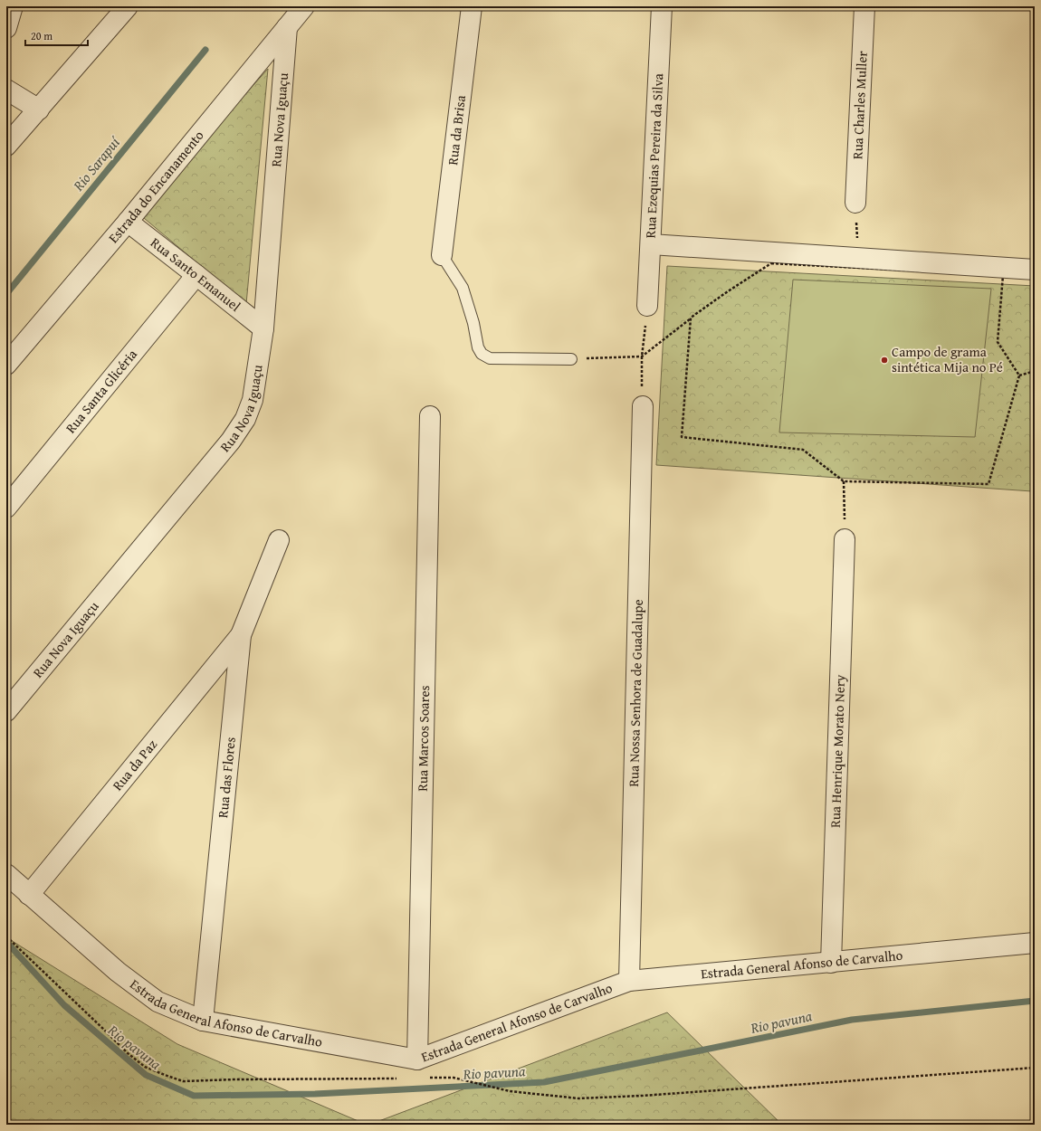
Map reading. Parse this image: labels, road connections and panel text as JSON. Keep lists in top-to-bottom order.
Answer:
{
  "streets": {
    "street": [
      "Rua Charles Muller",
      "Rua Nova Iguaçu",
      "Rua da Brisa",
      "Rua Ezequias Pereira da Silva",
      "Estrada do Encanamento",
      "Rua Santo Emanuel",
      "Rua Santa Glicéria",
      "Rua Nossa Senhora de Guadalupe",
      "Rua Marcos Soares",
      "Rua Henrique Morato Nery",
      "Rua da Paz",
      "Rua das Flores",
      "Estrada General Afonso de Carvalho"
    ]
  },
  "crossings": [
    ["Rua Nova Iguaçu", "Estrada do Encanamento"],
    ["Rua Nova Iguaçu", "Rua Santo Emanuel"],
    ["Estrada do Encanamento", "Rua Santo Emanuel"],
    ["Rua Santo Emanuel", "Rua Santa Glicéria"],
    ["Rua Nossa Senhora de Guadalupe", "Estrada General Afonso de Carvalho"],
    ["Rua Marcos Soares", "Estrada General Afonso de Carvalho"],
    ["Rua Henrique Morato Nery", "Estrada General Afonso de Carvalho"],
    ["Rua da Paz", "Rua das Flores"],
    ["Rua da Paz", "Estrada General Afonso de Carvalho"],
    ["Rua das Flores", "Estrada General Afonso de Carvalho"]
  ],
  "water": ["Rio Sarapuí", "Rio pavuna"],
  "places": ["Campo de grama sintética Mija no Pé"],
  "scale_bar": "20 m"
}
